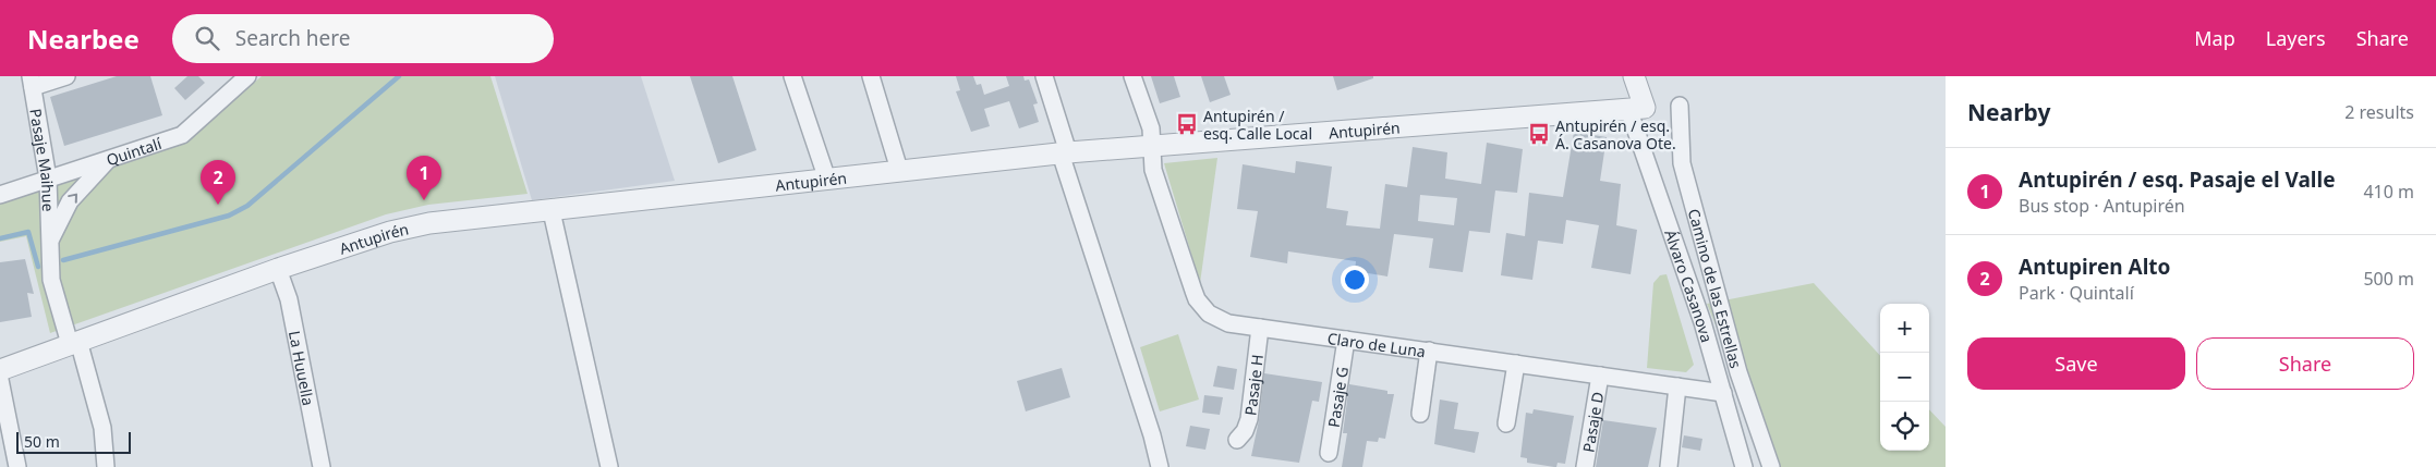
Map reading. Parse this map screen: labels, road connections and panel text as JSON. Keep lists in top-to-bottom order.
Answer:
{
  "streets": {
    "street": [
      "Antupirén",
      "Quintalí",
      "Pasaje Maihue",
      "Álvaro Casanova",
      "Camino de las Estrellas",
      "Claro de Luna",
      "La Huuella",
      "Pasaje H",
      "Pasaje G",
      "Pasaje D"
    ]
  },
  "crossings": [
    ["Antupirén", "Pasaje Maihue"],
    ["Antupirén", "Álvaro Casanova"],
    ["Antupirén", "Claro de Luna"],
    ["Antupirén", "La Huuella"],
    ["Quintalí", "Pasaje Maihue"],
    ["Álvaro Casanova", "Claro de Luna"],
    ["Claro de Luna", "Pasaje H"],
    ["Claro de Luna", "Pasaje G"],
    ["Claro de Luna", "Pasaje D"]
  ],
  "places": {
    "bus stop": ["Antupirén / esq. Calle Local", "Antupirén / esq. Á. Casanova Ote."]
  },
  "scale_bar": "50 m",
  "page": {
    "header": "Nearbee",
    "search": "Search here",
    "nav": ["Map", "Layers", "Share"],
    "heading": ["Nearby", "2 results"],
    "list": [
      {
        "mark": "1",
        "name": "Antupirén / esq. Pasaje el Valle",
        "note": "Bus stop · Antupirén",
        "value": "410 m"
      },
      {
        "mark": "2",
        "name": "Antupiren Alto",
        "note": "Park · Quintalí",
        "value": "500 m"
      }
    ],
    "pins": ["1", "2"],
    "map_buttons": ["+", "−"],
    "buttons": ["Save", "Share"],
    "scale": "50 m"
  }
}
